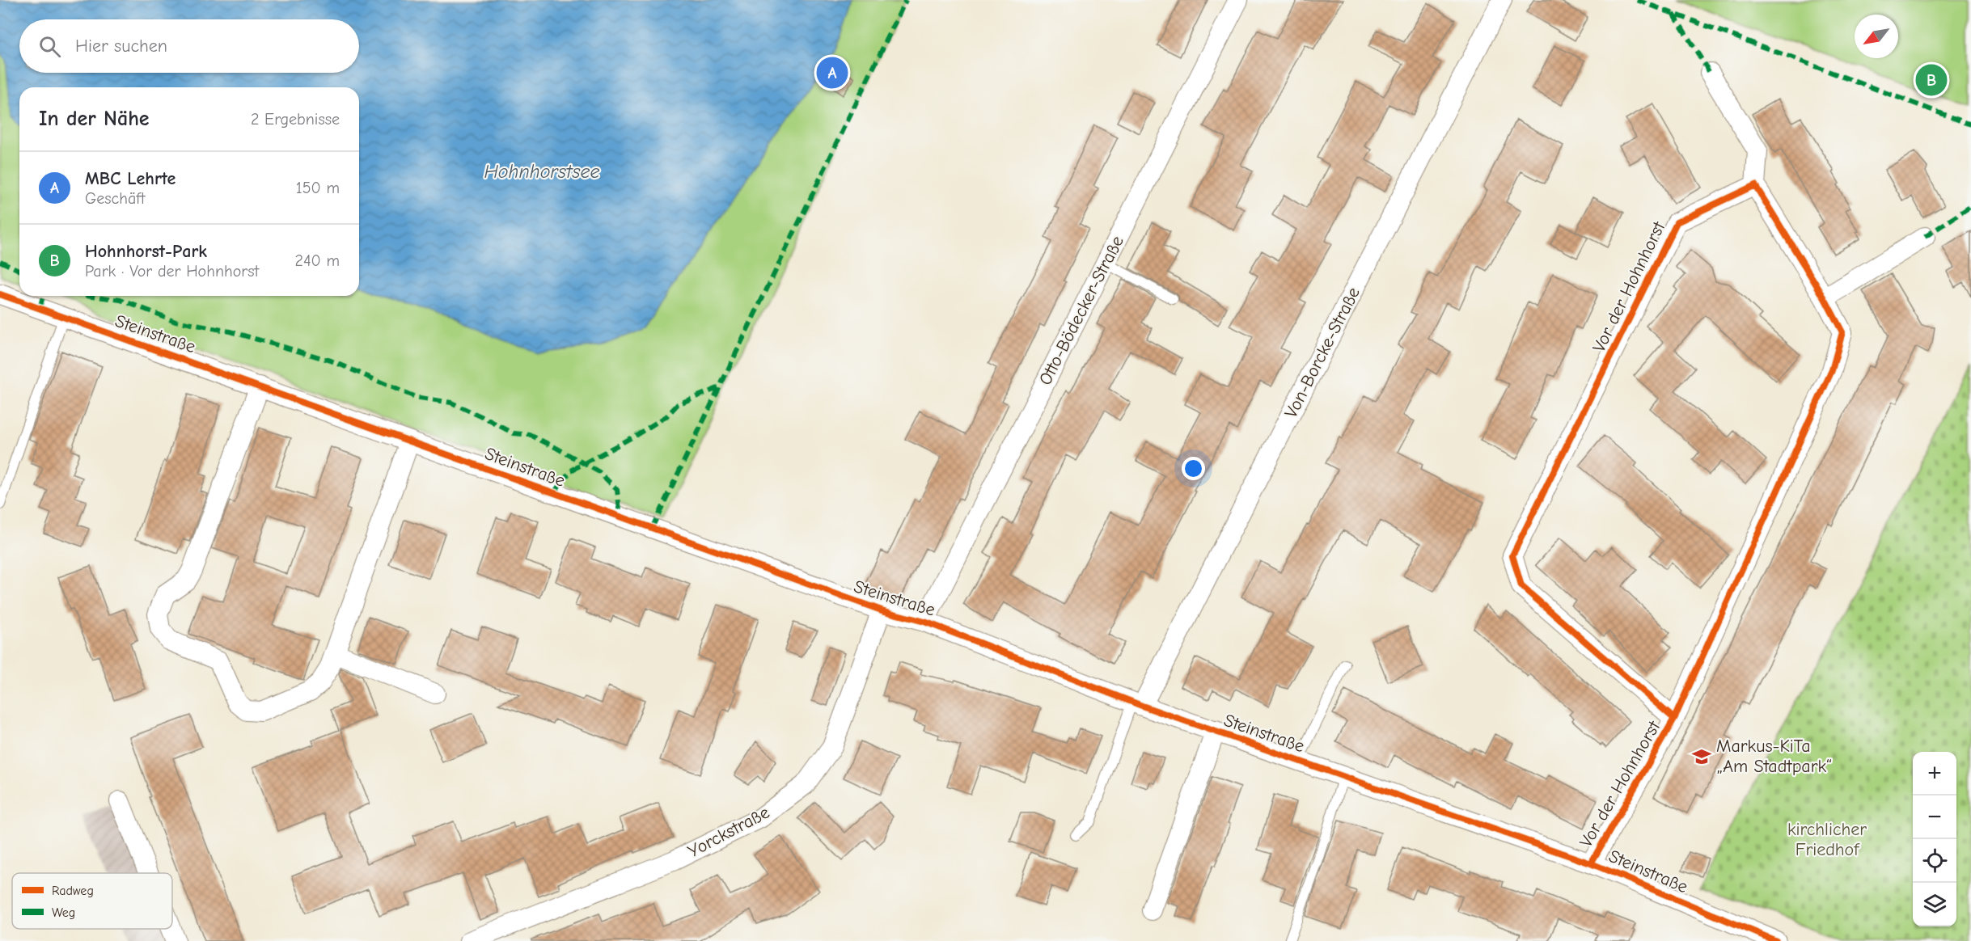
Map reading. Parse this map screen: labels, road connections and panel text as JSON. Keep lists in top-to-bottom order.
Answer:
{
  "streets": {
    "street": [
      "Vor der Hohnhorst",
      "Otto-Bödecker-Straße",
      "Steinstraße",
      "Von-Borcke-Straße",
      "Yorckstraße"
    ]
  },
  "crossings": [
    ["Vor der Hohnhorst", "Steinstraße"],
    ["Otto-Bödecker-Straße", "Steinstraße"],
    ["Steinstraße", "Von-Borcke-Straße"],
    ["Steinstraße", "Yorckstraße"]
  ],
  "water": ["Hohnhorstsee"],
  "parks": ["kirchlicher Friedhof"],
  "places": {
    "school or university": ["Markus-KiTa „Am Stadtpark“"]
  },
  "legend": ["Radweg", "Weg"],
  "north": "bottom left",
  "page": {
    "search": "Hier suchen",
    "pins": ["A", "B"],
    "heading": ["In der Nähe", "2 Ergebnisse"],
    "list": [
      {
        "mark": "A",
        "name": "MBC Lehrte",
        "note": "Geschäft",
        "value": "150 m"
      },
      {
        "mark": "B",
        "name": "Hohnhorst-Park",
        "note": "Park · Vor der Hohnhorst",
        "value": "240 m"
      }
    ],
    "map_buttons": ["+", "−"]
  }
}
